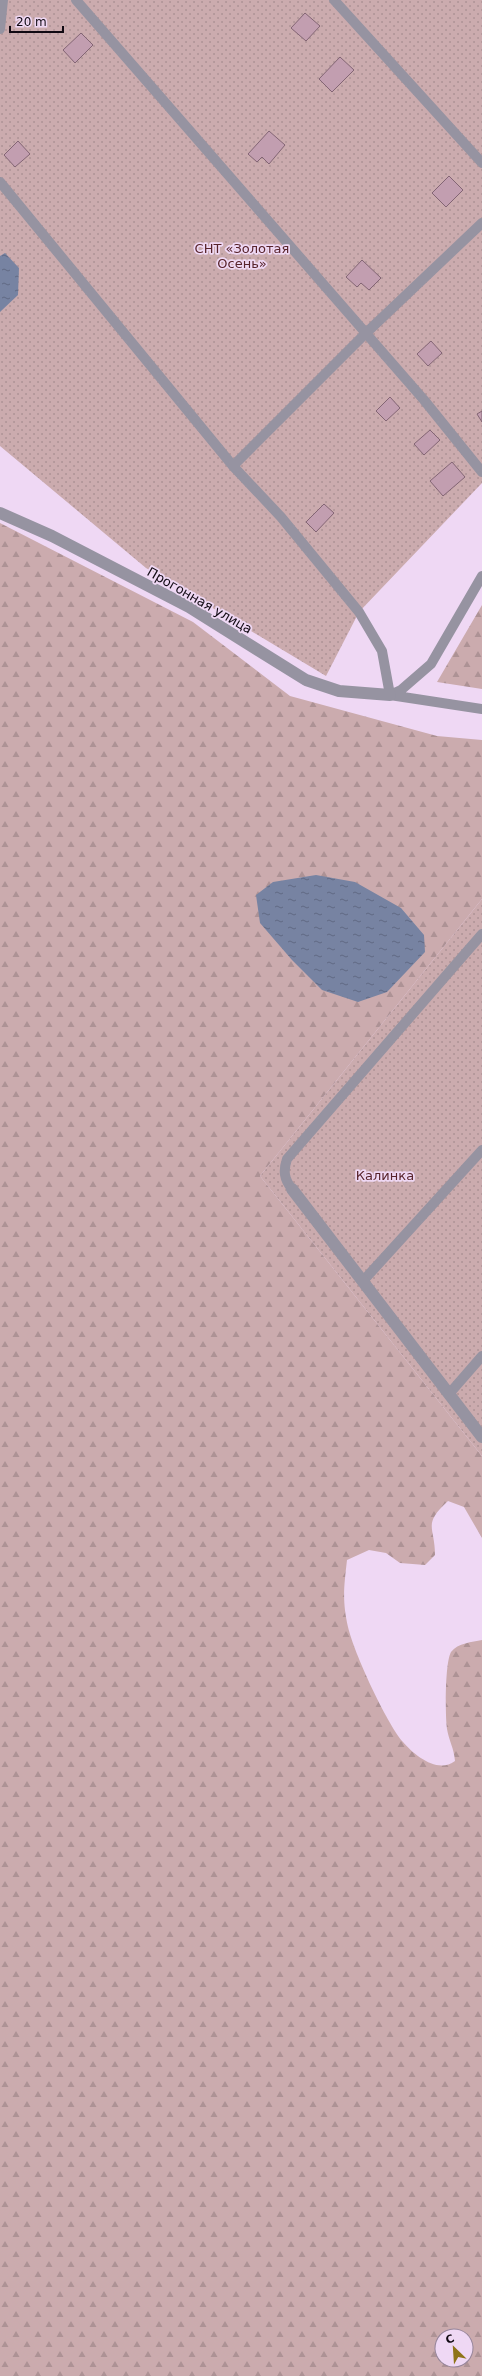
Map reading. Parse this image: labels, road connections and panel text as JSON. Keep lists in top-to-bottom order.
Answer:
{
  "streets": {
    "street": ["Прогонная улица"]
  },
  "parks": ["СНТ «Золотая Осень»", "Калинка"],
  "scale_bar": "20 m",
  "north": "top left"
}
